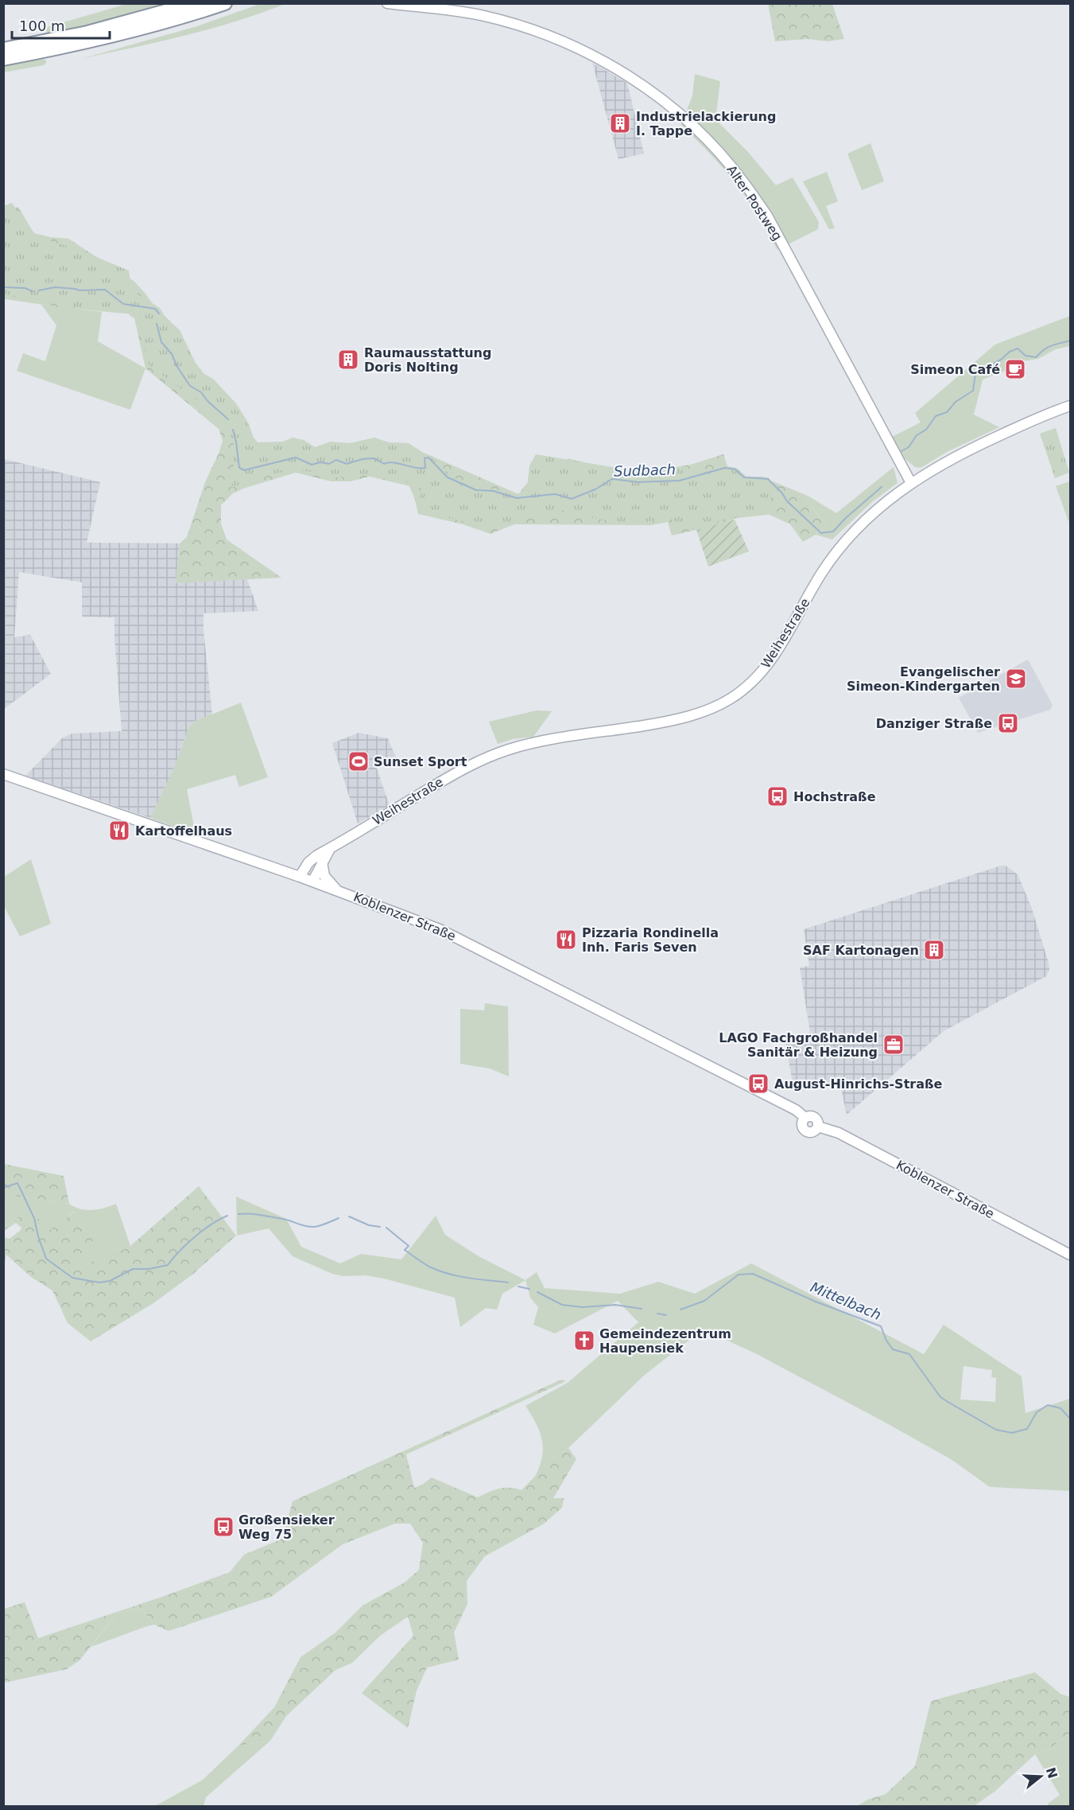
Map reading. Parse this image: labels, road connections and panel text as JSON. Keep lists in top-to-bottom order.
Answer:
{
  "streets": {
    "street": ["Alter Postweg", "Weihestraße", "Koblenzer Straße"]
  },
  "crossings": [
    ["Alter Postweg", "Weihestraße"],
    ["Weihestraße", "Koblenzer Straße"]
  ],
  "water": ["Sudbach", "Mittelbach"],
  "places": {
    "building": ["Industrielackierung I. Tappe", "Raumausstattung Doris Nolting", "SAF Kartonagen"],
    "cafe": ["Simeon Café"],
    "school or university": ["Evangelischer Simeon-Kindergarten"],
    "bus stop": [
      "Danziger Straße",
      "Hochstraße",
      "August-Hinrichs-Straße",
      "Großensieker Weg 75"
    ],
    "sports": ["Sunset Sport"],
    "restaurant": ["Kartoffelhaus", "Pizzaria Rondinella Inh. Faris Seven"],
    "office": ["LAGO Fachgroßhandel Sanitär & Heizung"],
    "church": ["Gemeindezentrum Haupensiek"]
  },
  "scale_bar": "100 m",
  "north": "right"
}
